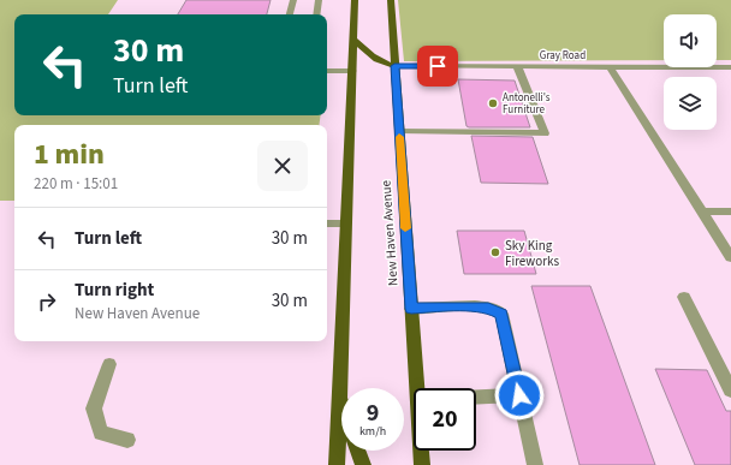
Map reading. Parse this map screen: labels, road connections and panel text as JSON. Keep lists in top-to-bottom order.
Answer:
{
  "streets": {
    "main road": ["New Haven Avenue"],
    "street": ["Gray Road"]
  },
  "crossings": [
    ["Gray Road", "New Haven Avenue"]
  ],
  "places": ["Antonelli's Furniture", "Sky King Fireworks"],
  "page": {
    "turn": ["30 m", "Turn left"],
    "heading": ["1 min", "220 m · 15:01"],
    "list": [
      {
        "name": "Turn left",
        "value": "30 m"
      },
      {
        "name": "Turn right",
        "note": "New Haven Avenue",
        "value": "30 m"
      }
    ],
    "speed": "9 km/h",
    "limit": "20"
  }
}
